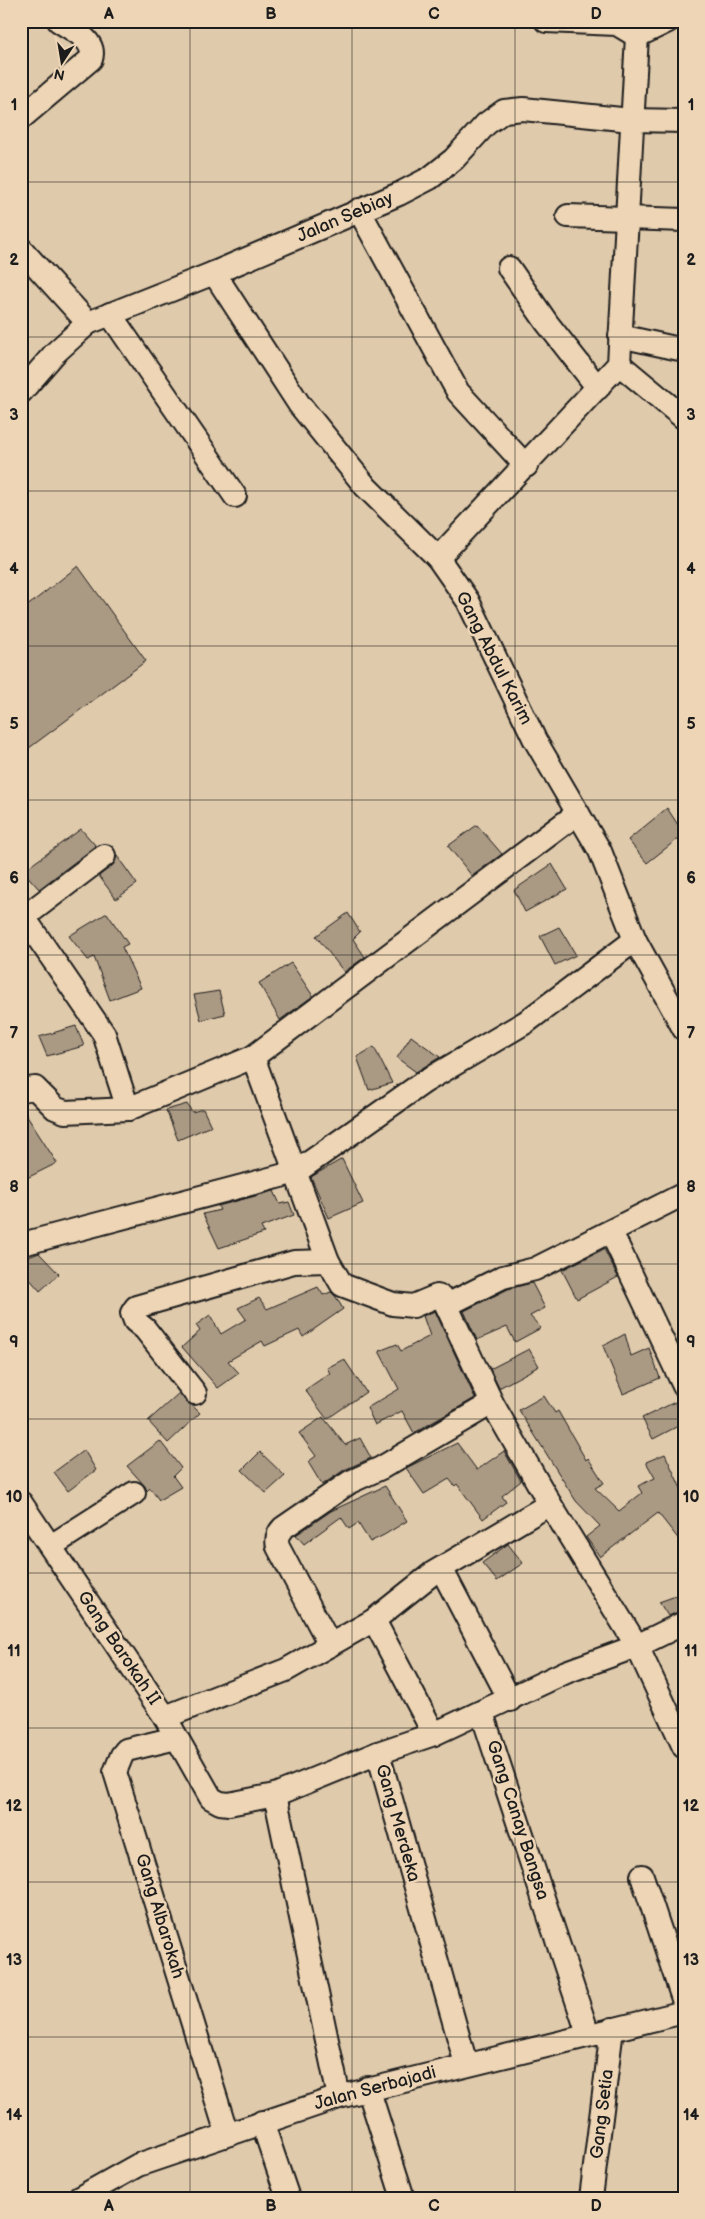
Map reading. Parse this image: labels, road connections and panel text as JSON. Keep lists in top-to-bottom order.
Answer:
{
  "streets": {
    "street": [
      "Jalan Sebiay",
      "Gang Abdul Karim",
      "Gang Barokah II",
      "Gang Canay Bangsa",
      "Gang Merdeka",
      "Gang Albarokah",
      "Jalan Serbajadi",
      "Gang Setia"
    ]
  },
  "crossings": [
    ["Jalan Sebiay", "Gang Abdul Karim"],
    ["Gang Barokah II", "Gang Merdeka"],
    ["Gang Barokah II", "Gang Albarokah"],
    ["Gang Canay Bangsa", "Jalan Serbajadi"],
    ["Gang Merdeka", "Jalan Serbajadi"],
    ["Gang Albarokah", "Jalan Serbajadi"],
    ["Jalan Serbajadi", "Gang Setia"]
  ],
  "north": "bottom",
  "grid": {
    "columns": [
      "A",
      "B",
      "C",
      "D"
    ],
    "rows": [
      "1",
      "2",
      "3",
      "4",
      "5",
      "6",
      "7",
      "8",
      "9",
      "10",
      "11",
      "12",
      "13",
      "14"
    ]
  }
}
